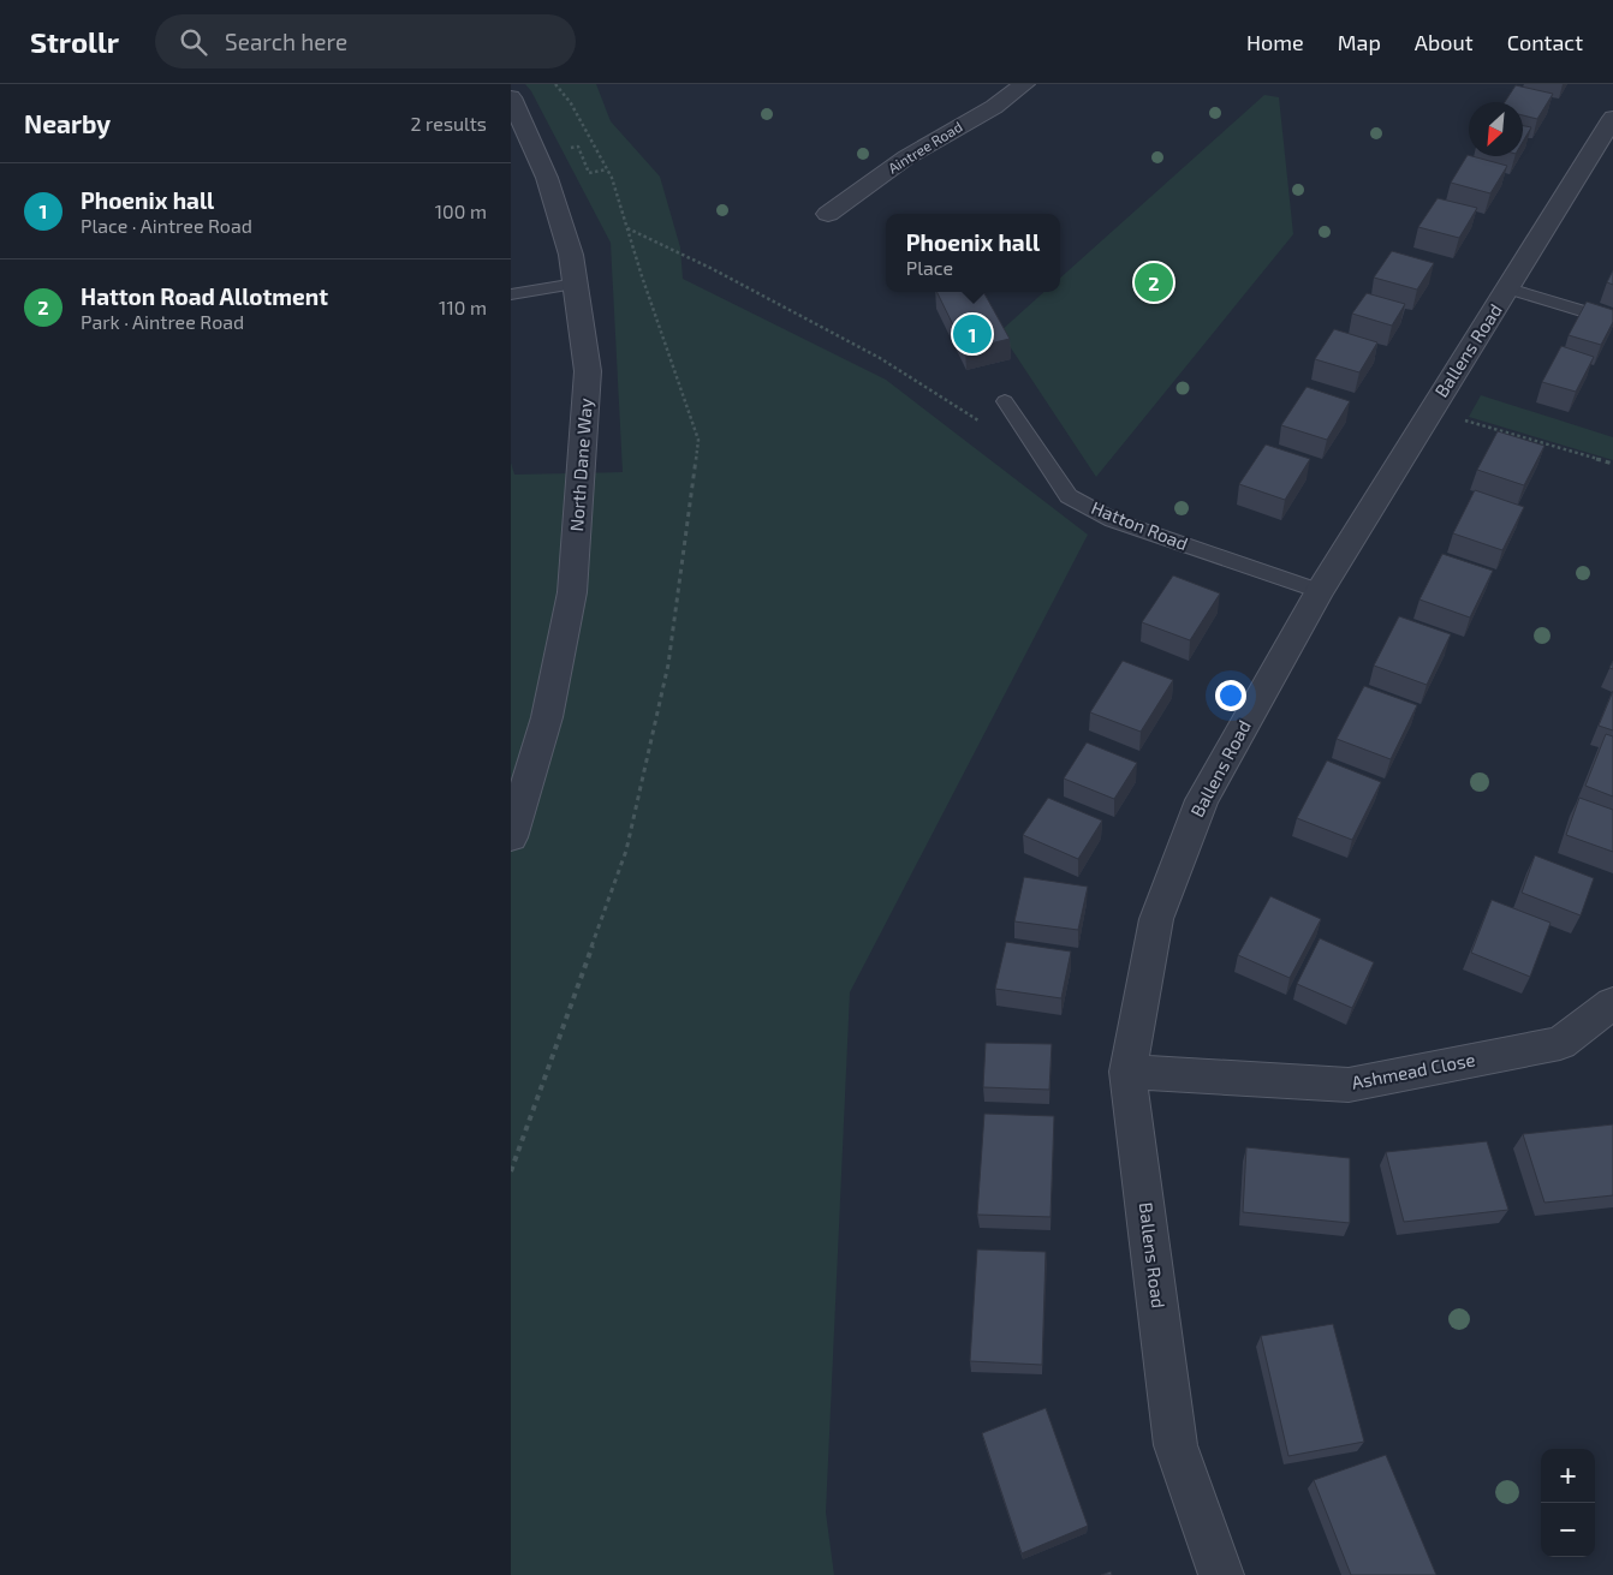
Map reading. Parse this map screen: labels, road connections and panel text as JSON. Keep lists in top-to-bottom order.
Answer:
{
  "streets": {
    "street": [
      "Aintree Road",
      "Ballens Road",
      "North Dane Way",
      "Ashmead Close"
    ],
    "lane": ["Hatton Road"]
  },
  "crossings": [
    ["Ballens Road", "Hatton Road"],
    ["Ballens Road", "Ashmead Close"]
  ],
  "north": "bottom left",
  "page": {
    "header": "Strollr",
    "search": "Search here",
    "nav": [
      "Home",
      "Map",
      "About",
      "Contact"
    ],
    "heading": ["Nearby", "2 results"],
    "list": [
      {
        "mark": "1",
        "name": "Phoenix hall",
        "note": "Place · Aintree Road",
        "value": "100 m"
      },
      {
        "mark": "2",
        "name": "Hatton Road Allotment",
        "note": "Park · Aintree Road",
        "value": "110 m"
      }
    ],
    "popup": ["Phoenix hall", "Place"],
    "pins": ["2", "1"],
    "map_buttons": ["+", "−"]
  }
}
